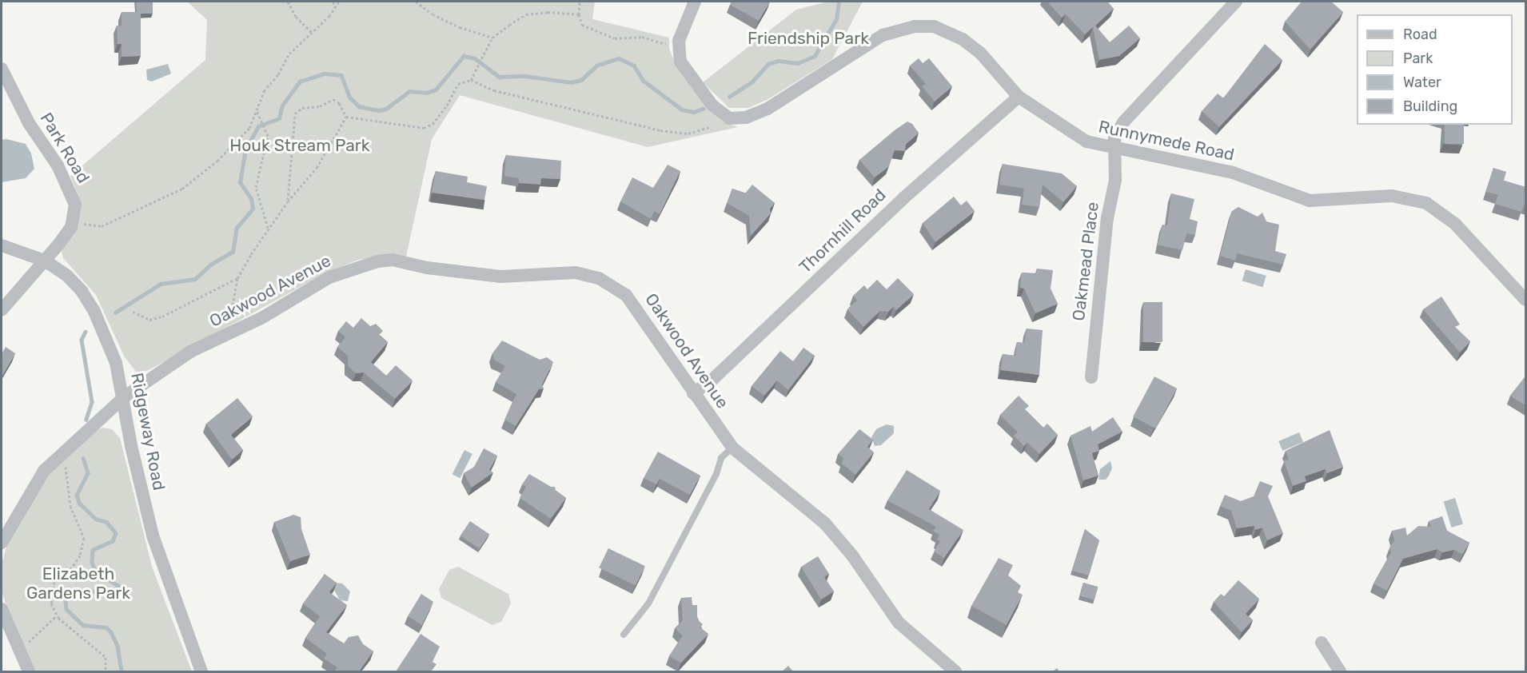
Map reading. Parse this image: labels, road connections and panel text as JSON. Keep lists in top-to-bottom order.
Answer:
{
  "streets": {
    "street": [
      "Runnymede Road",
      "Park Road",
      "Thornhill Road",
      "Oakmead Place",
      "Oakwood Avenue",
      "Ridgeway Road"
    ]
  },
  "crossings": [
    ["Runnymede Road", "Thornhill Road"],
    ["Runnymede Road", "Oakmead Place"],
    ["Thornhill Road", "Oakwood Avenue"],
    ["Oakwood Avenue", "Ridgeway Road"]
  ],
  "parks": ["Friendship Park", "Houk Stream Park", "Elizabeth Gardens Park"],
  "legend": [
    "Road",
    "Park",
    "Water",
    "Building"
  ]
}
